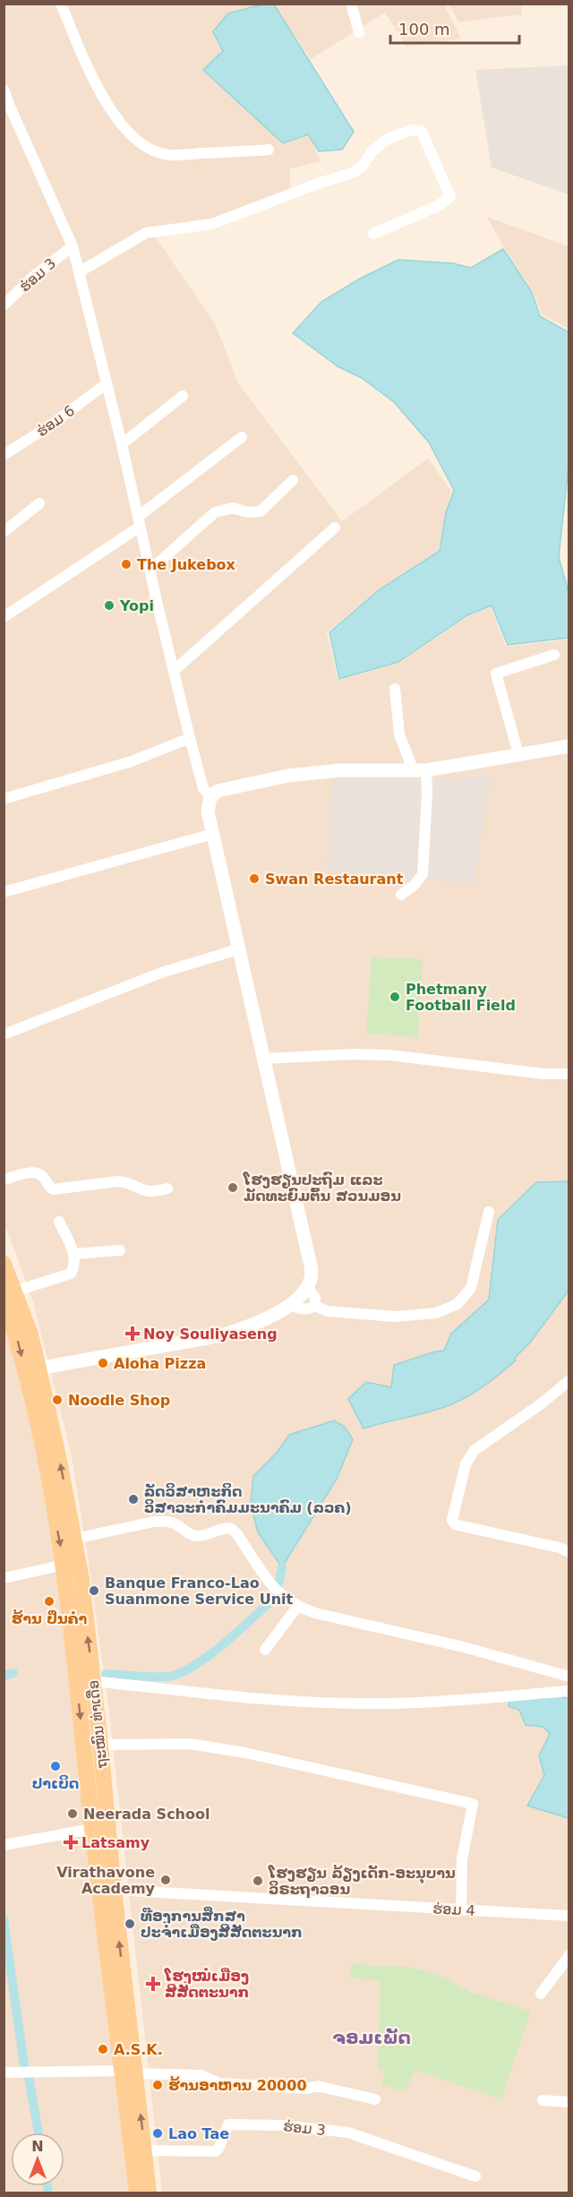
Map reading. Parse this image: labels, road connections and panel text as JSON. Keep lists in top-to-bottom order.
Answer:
{
  "streets": {
    "main road": ["ຖະໝົນ ທ່າເດື່ອ"],
    "street": ["ຮ່ອມ 3", "ຮ່ອມ 6", "ຮ່ອມ 4"]
  },
  "crossings": [
    ["ຮ່ອມ 3", "ຖະໝົນ ທ່າເດື່ອ"],
    ["ຖະໝົນ ທ່າເດື່ອ", "ຮ່ອມ 4"]
  ],
  "districts": ["ຈອມເພັດ"],
  "places": {
    "other": [
      "The Jukebox",
      "Yopi",
      "Swan Restaurant",
      "Phetmany Football Field",
      "ໂຮງຮຽນປະຖົມ ແລະ ມັດທະຍົມຕົ້ນ ສວນມອນ",
      "Aloha Pizza",
      "Noodle Shop",
      "ລັດວິສາຫະກິດ ວິສາວະກຳຄົມມະນາຄົມ (ລວຄ)",
      "Banque Franco-Lao Suanmone Service Unit",
      "ຮ້ານ ປິ່ນຄຳ",
      "ປາເບິດ",
      "Neerada School",
      "Virathavone Academy",
      "ໂຮງຮຽນ ລ້ຽງເດັກ-ອະນຸບານ ວິຣະຖາວອນ",
      "ທ໊ອງການສຶກສາ ປະຈໍາເມືອງສີສັດຕະນາກ",
      "A.S.K.",
      "ຮ້ານອາຫານ 20000",
      "Lao Tae"
    ],
    "health": ["Noy Souliyaseng", "Latsamy", "ໂຮງໝໍເມືອງ ສີສັດຕະນາກ"]
  },
  "scale_bar": "100 m",
  "north": "top"
}
